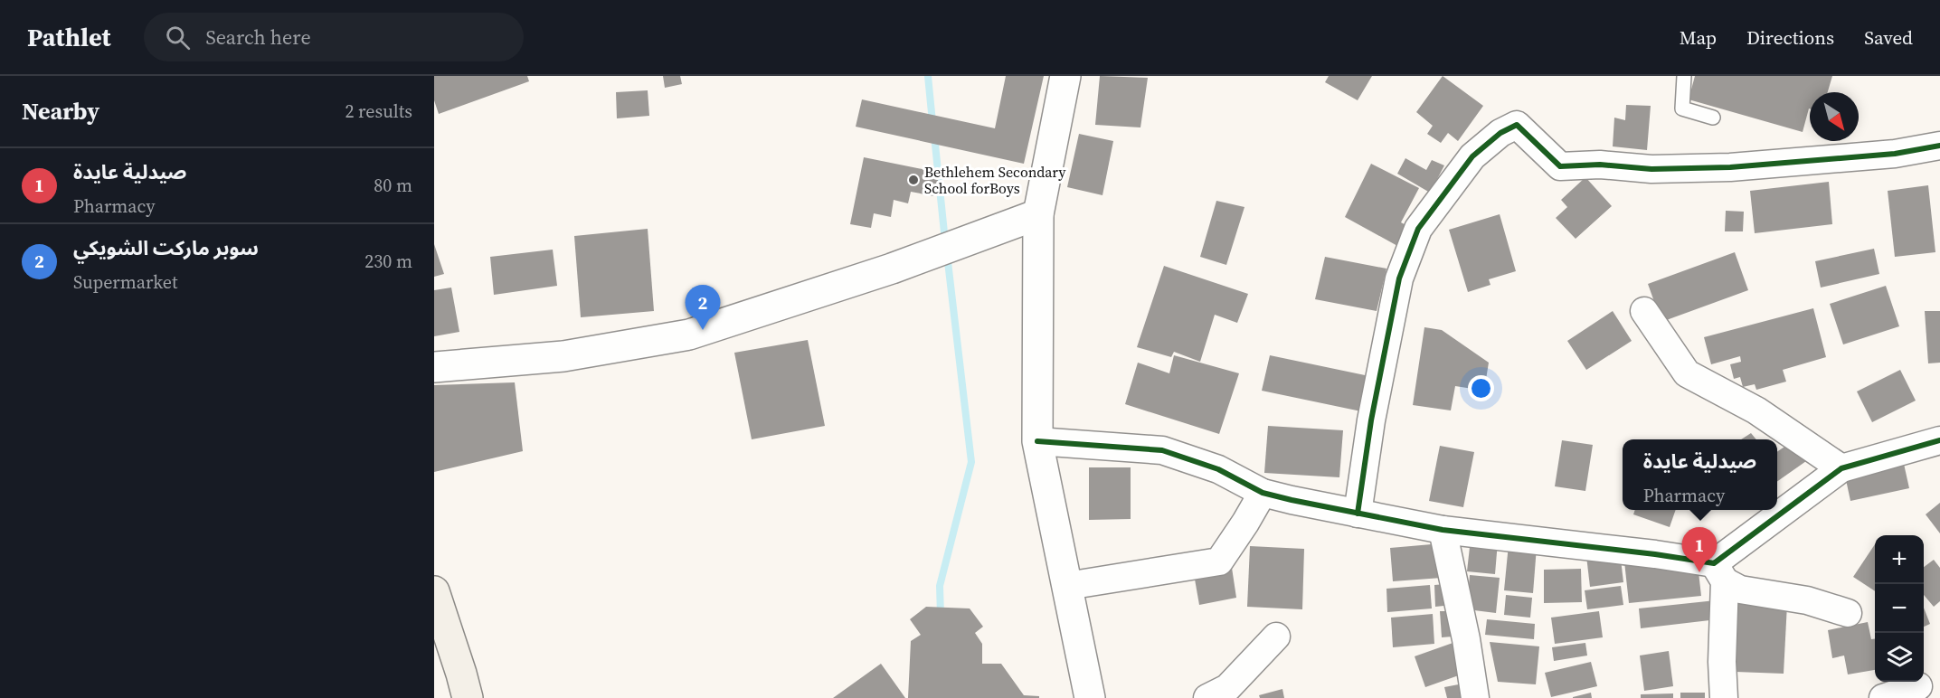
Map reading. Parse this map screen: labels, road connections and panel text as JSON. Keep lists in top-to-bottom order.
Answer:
{
  "places": ["Bethlehem Secondary School forBoys"],
  "north": "bottom right",
  "page": {
    "header": "Pathlet",
    "search": "Search here",
    "nav": ["Map", "Directions", "Saved"],
    "heading": ["Nearby", "2 results"],
    "list": [
      {
        "mark": "1",
        "name": "صيدلية عايدة",
        "note": "Pharmacy",
        "value": "80 m"
      },
      {
        "mark": "2",
        "name": "سوبر ماركت الشويكي",
        "note": "Supermarket",
        "value": "230 m"
      }
    ],
    "pins": ["2", "1"],
    "popup": ["صيدلية عايدة", "Pharmacy"],
    "map_buttons": ["+", "−"]
  }
}
